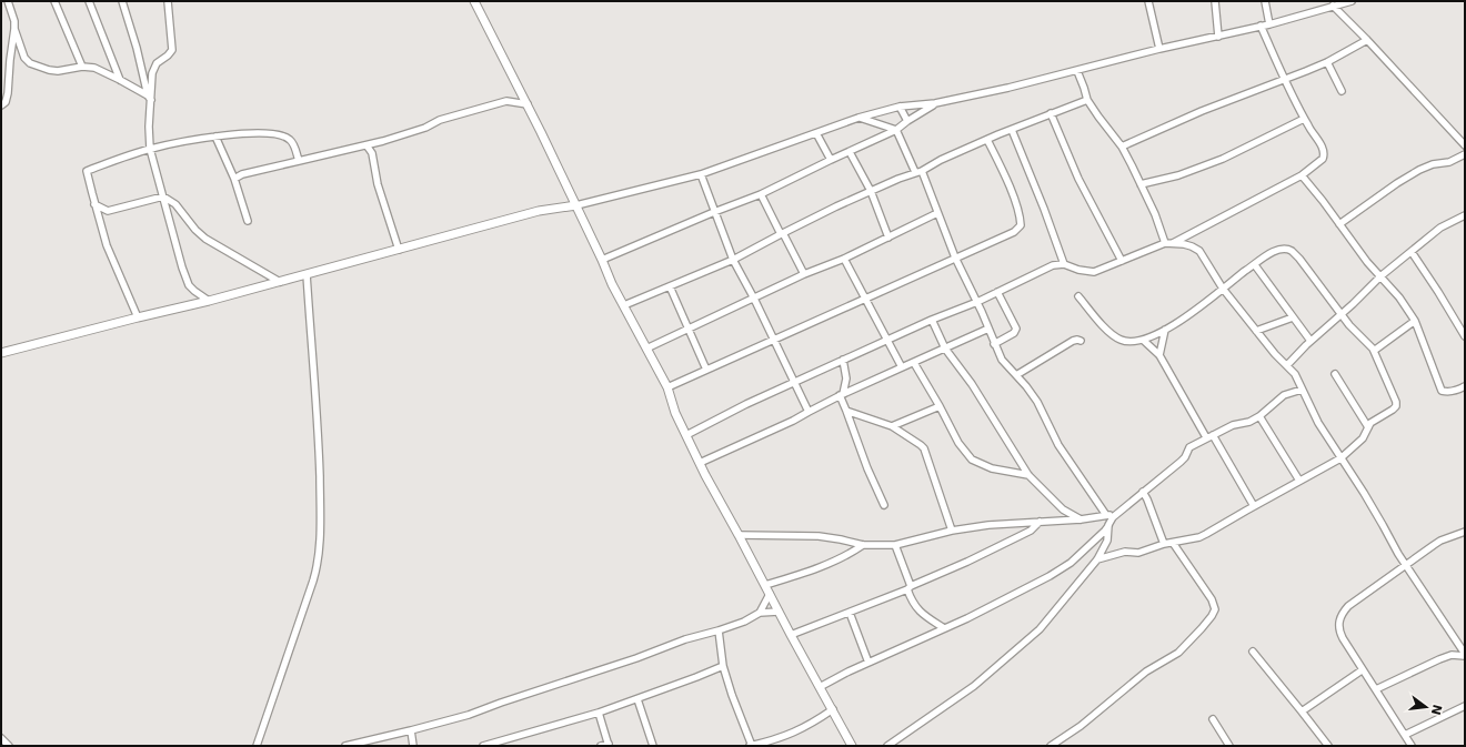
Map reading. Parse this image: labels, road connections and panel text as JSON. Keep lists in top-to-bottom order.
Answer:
{
  "north": "right"
}
